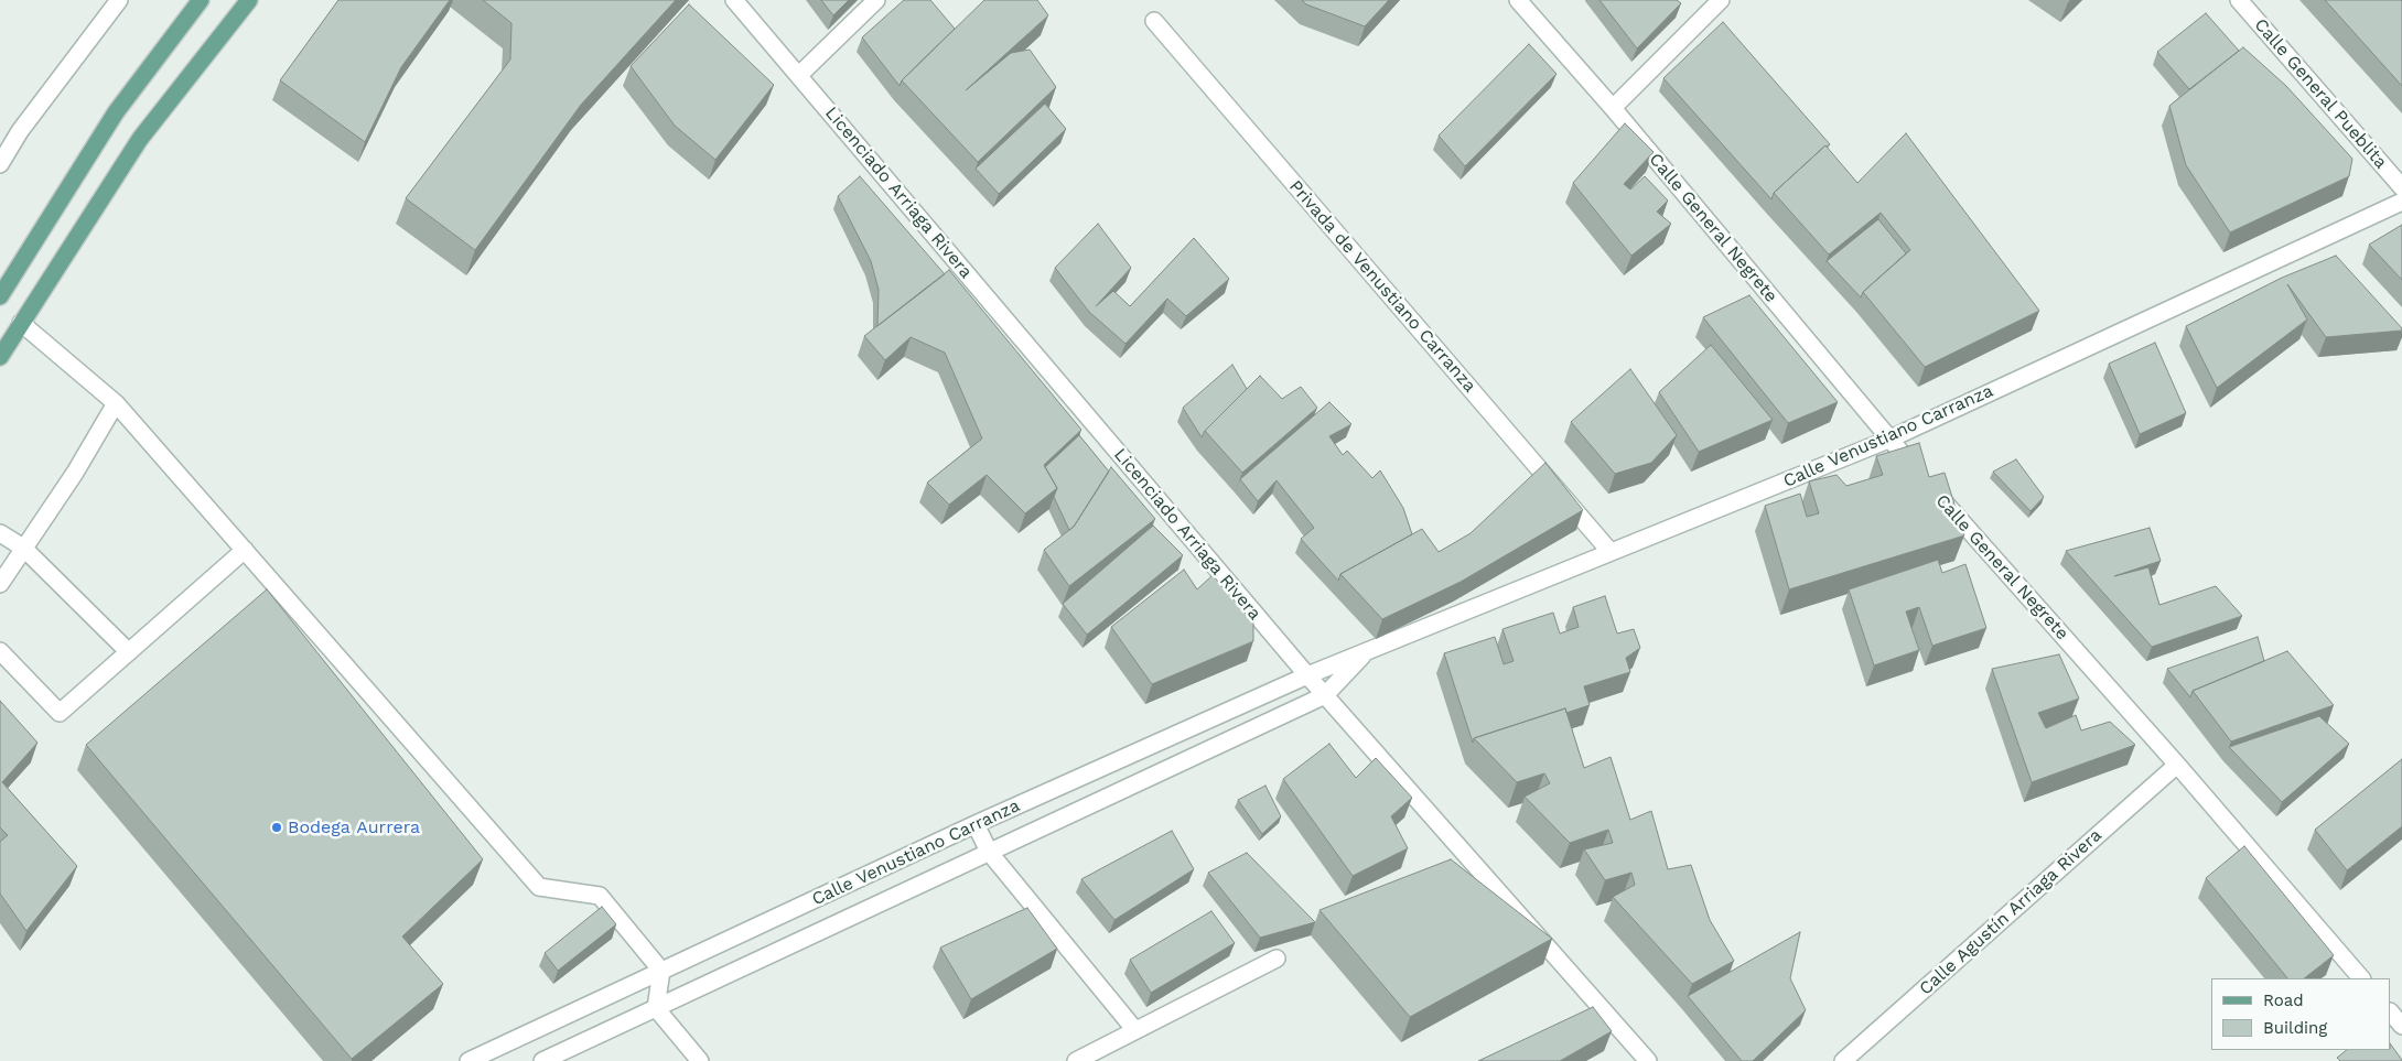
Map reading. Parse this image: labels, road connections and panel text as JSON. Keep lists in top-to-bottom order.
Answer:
{
  "streets": {
    "street": [
      "Calle General Pueblita",
      "Licenciado Arriaga Rivera",
      "Calle General Negrete",
      "Privada de Venustiano Carranza",
      "Calle Venustiano Carranza",
      "Calle Agustín Arriaga Rivera"
    ]
  },
  "crossings": [
    ["Licenciado Arriaga Rivera", "Calle Venustiano Carranza"],
    ["Calle General Negrete", "Calle Venustiano Carranza"],
    ["Calle General Negrete", "Calle Agustín Arriaga Rivera"],
    ["Privada de Venustiano Carranza", "Calle Venustiano Carranza"]
  ],
  "places": ["Bodega Aurrera"],
  "legend": ["Road", "Building"]
}
